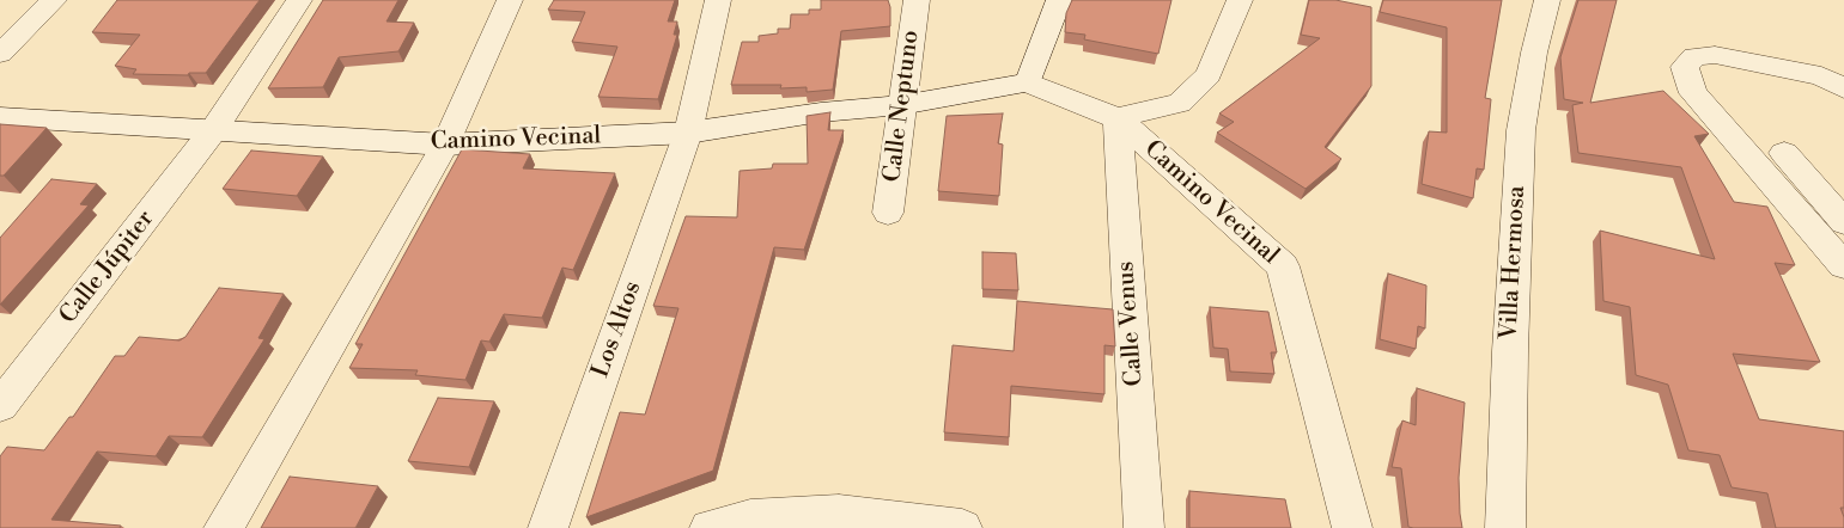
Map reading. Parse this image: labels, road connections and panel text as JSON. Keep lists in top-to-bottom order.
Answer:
{
  "streets": {
    "street": [
      "Calle Neptuno",
      "Camino Vecinal",
      "Villa Hermosa",
      "Calle Júpiter",
      "Calle Venus",
      "Los Altos"
    ]
  },
  "crossings": [
    ["Calle Neptuno", "Camino Vecinal"],
    ["Camino Vecinal", "Calle Júpiter"],
    ["Camino Vecinal", "Calle Venus"],
    ["Camino Vecinal", "Los Altos"]
  ]
}
